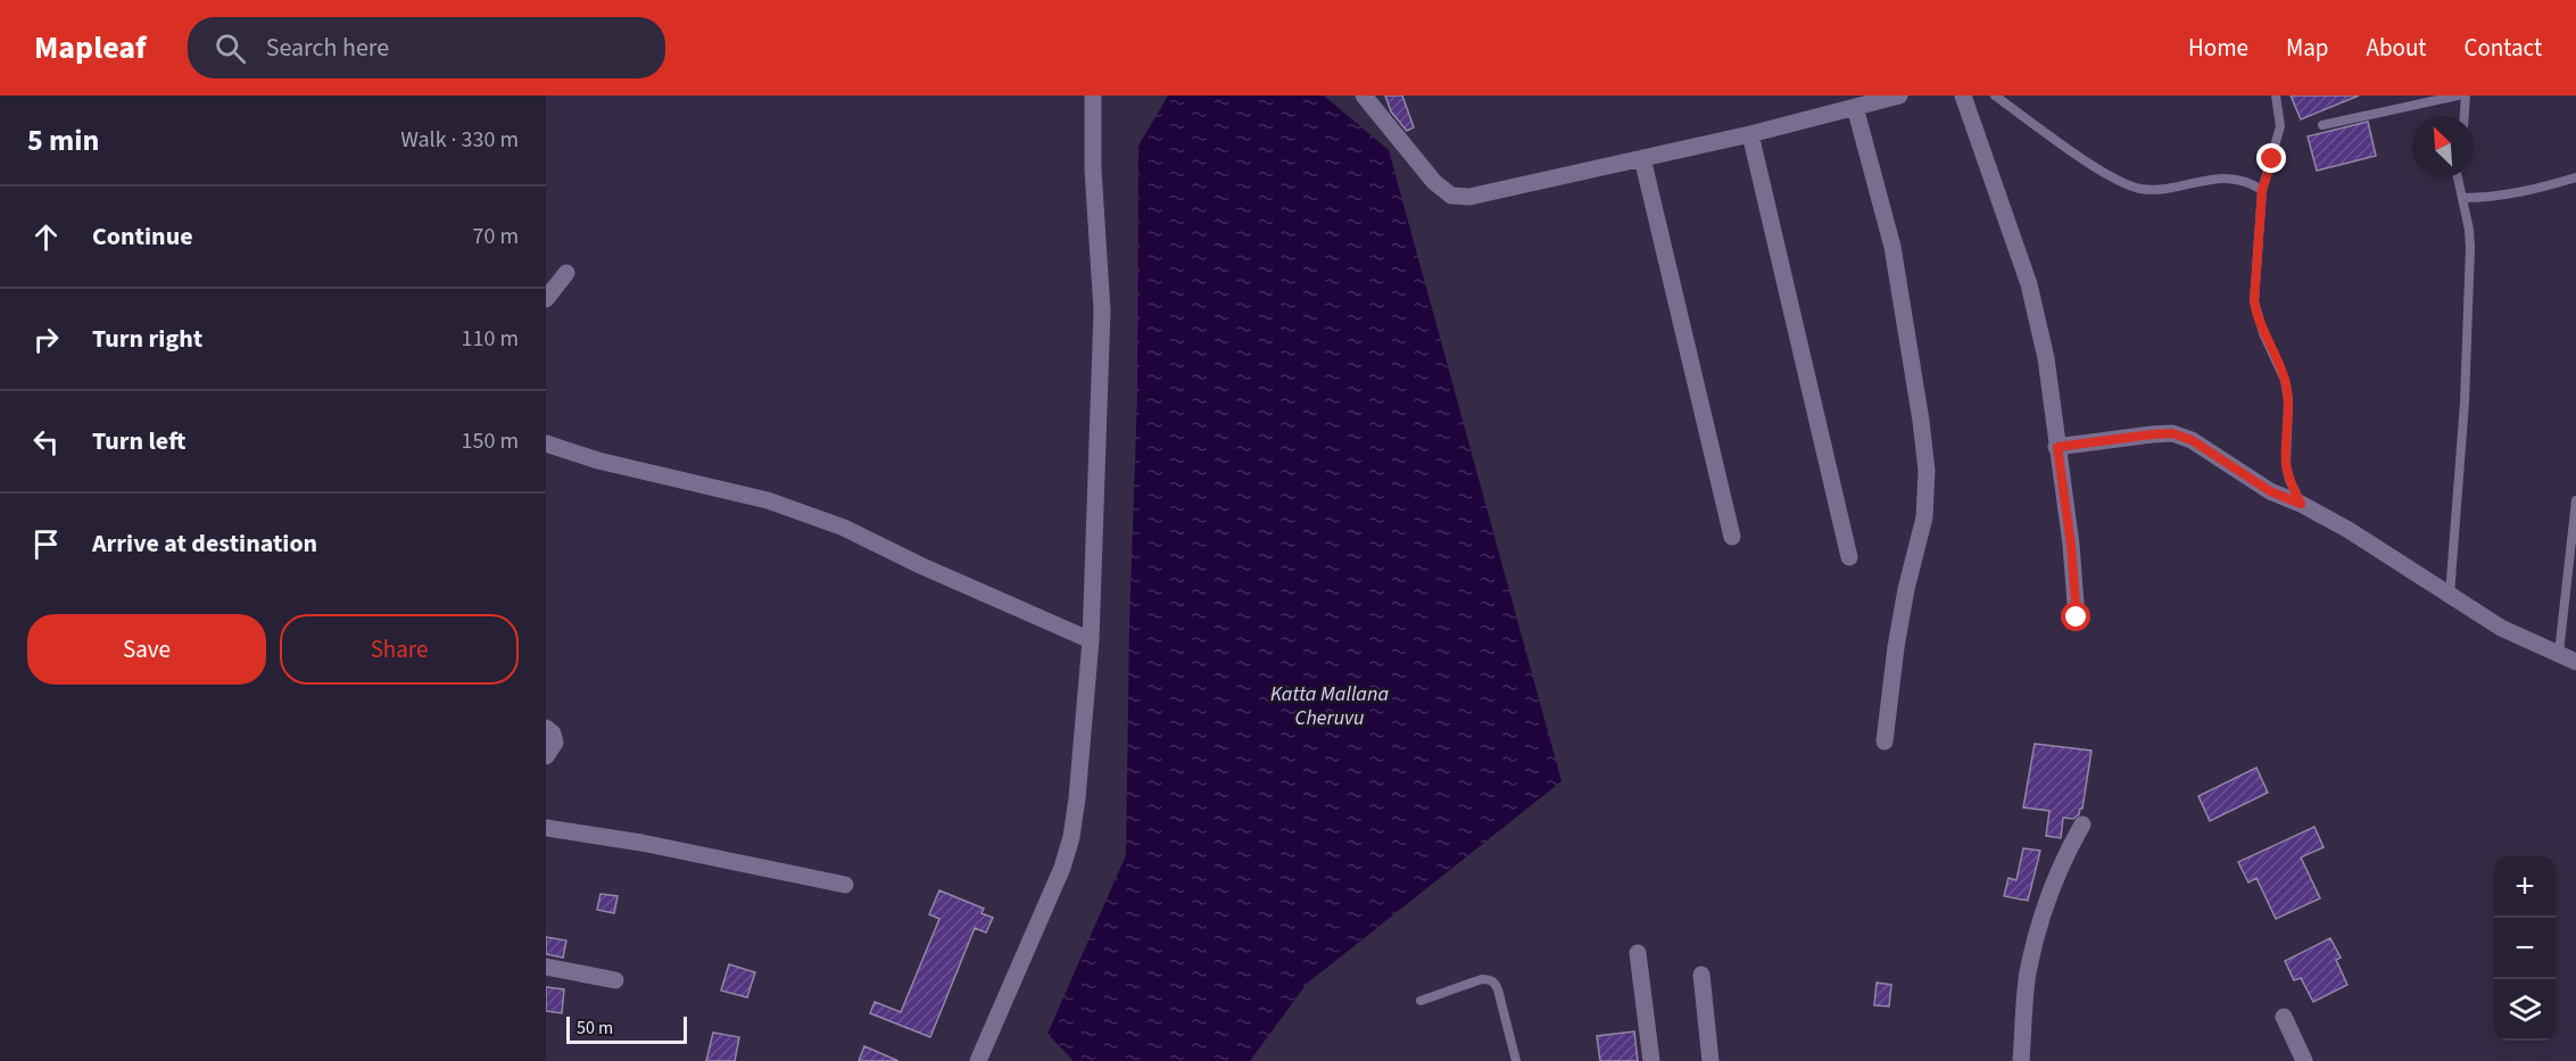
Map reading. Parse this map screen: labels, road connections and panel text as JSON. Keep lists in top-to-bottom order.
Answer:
{
  "water": ["Katta Mallana Cheruvu"],
  "scale_bar": "50 m",
  "north": "top left",
  "page": {
    "header": "Mapleaf",
    "search": "Search here",
    "nav": [
      "Home",
      "Map",
      "About",
      "Contact"
    ],
    "heading": ["5 min", "Walk · 330 m"],
    "list": [
      ["Continue", "70 m"],
      ["Turn right", "110 m"],
      ["Turn left", "150 m"],
      "Arrive at destination"
    ],
    "buttons": ["Save", "Share"],
    "map_buttons": ["+", "−"],
    "scale": "50 m"
  }
}
